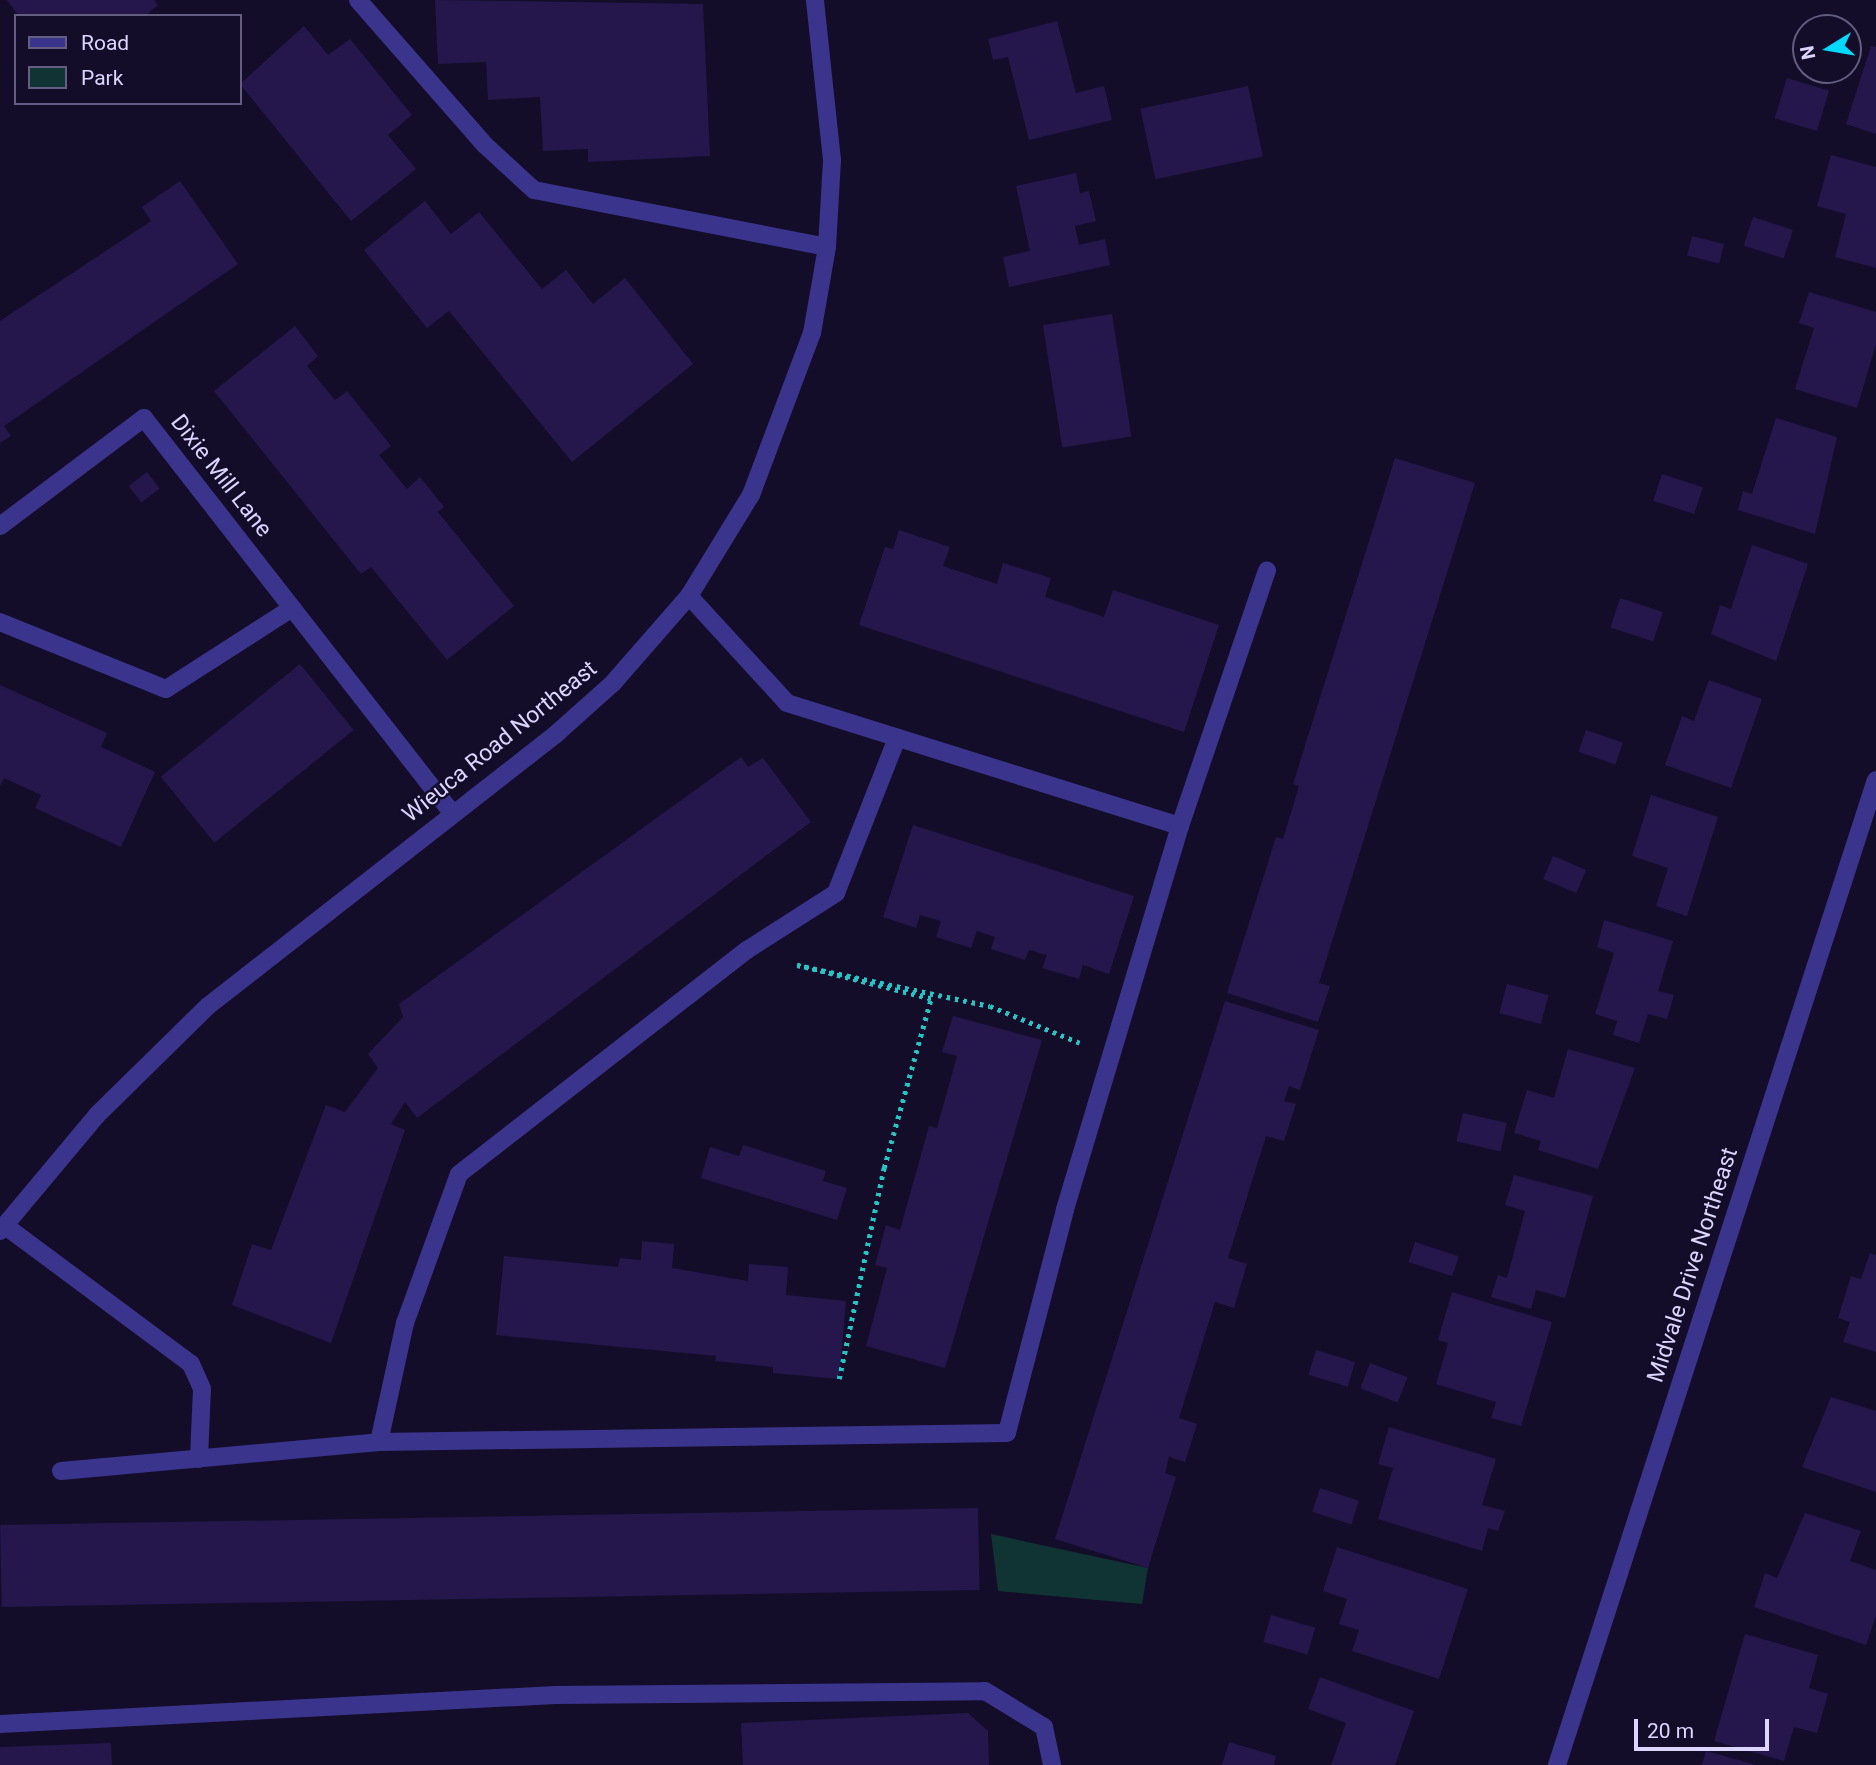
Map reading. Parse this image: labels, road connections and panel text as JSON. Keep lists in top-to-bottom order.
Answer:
{
  "streets": {
    "street": ["Dixie Mill Lane", "Wieuca Road Northeast", "Midvale Drive Northeast"]
  },
  "crossings": [
    ["Dixie Mill Lane", "Wieuca Road Northeast"]
  ],
  "legend": ["Road", "Park"],
  "scale_bar": "20 m",
  "north": "left"
}
